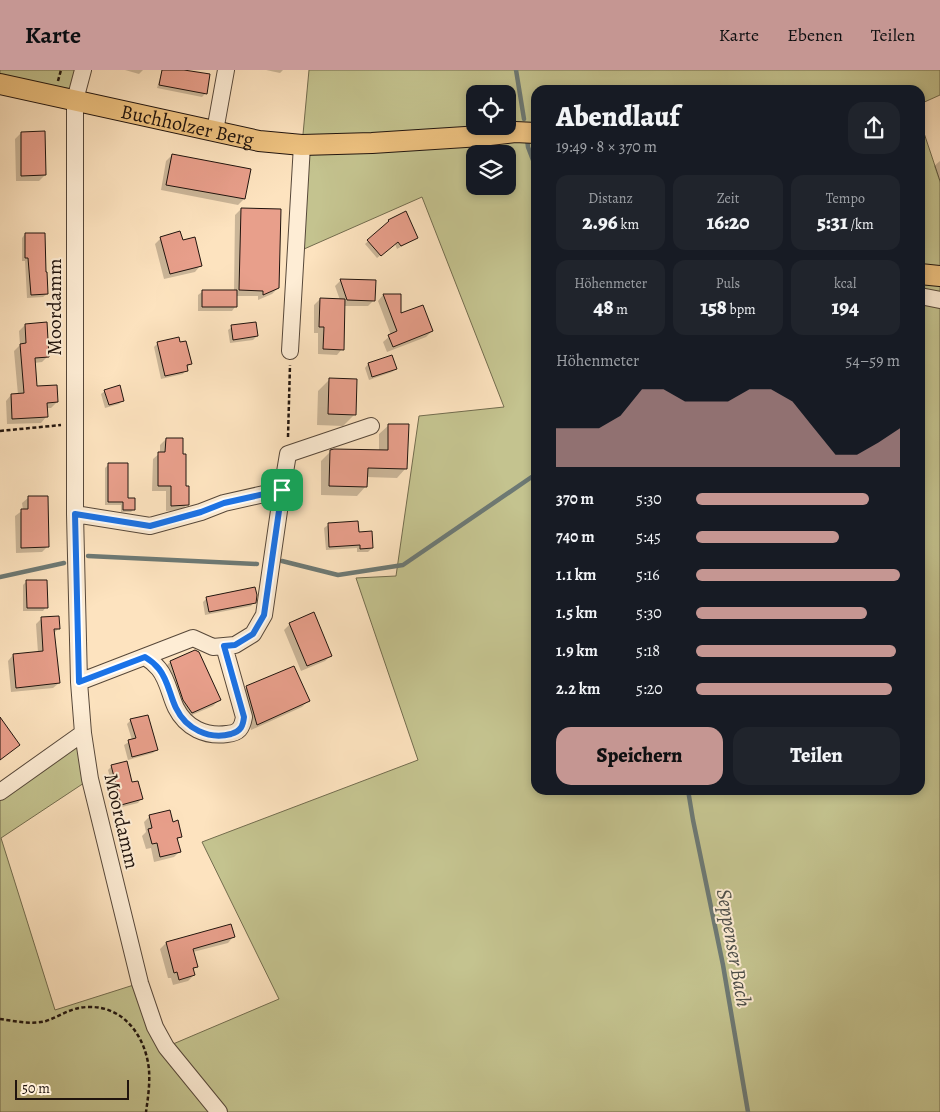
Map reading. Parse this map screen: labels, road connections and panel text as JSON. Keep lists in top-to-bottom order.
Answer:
{
  "streets": {
    "main road": ["Buchholzer Berg"],
    "street": ["Moordamm"]
  },
  "crossings": [
    ["Buchholzer Berg", "Moordamm"]
  ],
  "water": ["Seppenser Bach"],
  "scale_bar": "50 m",
  "page": {
    "header": "Karte",
    "nav": ["Karte", "Ebenen", "Teilen"],
    "heading": ["Abendlauf", "19:49 · 8 × 370 m"],
    "stats": [
      ["Distanz", "2.96 km"],
      ["Zeit", "16:20"],
      ["Tempo", "5:31 /km"],
      ["Höhenmeter", "48 m"],
      ["Puls", "158 bpm"],
      ["kcal", "194"]
    ],
    "chart": ["Höhenmeter", "54–59 m"],
    "list": [
      {
        "name": "370 m",
        "note": "5:30"
      },
      {
        "name": "740 m",
        "note": "5:45"
      },
      {
        "name": "1.1 km",
        "note": "5:16"
      },
      {
        "name": "1.5 km",
        "note": "5:30"
      },
      {
        "name": "1.9 km",
        "note": "5:18"
      },
      {
        "name": "2.2 km",
        "note": "5:20"
      }
    ],
    "buttons": ["Speichern", "Teilen"],
    "scale": "50 m"
  }
}
